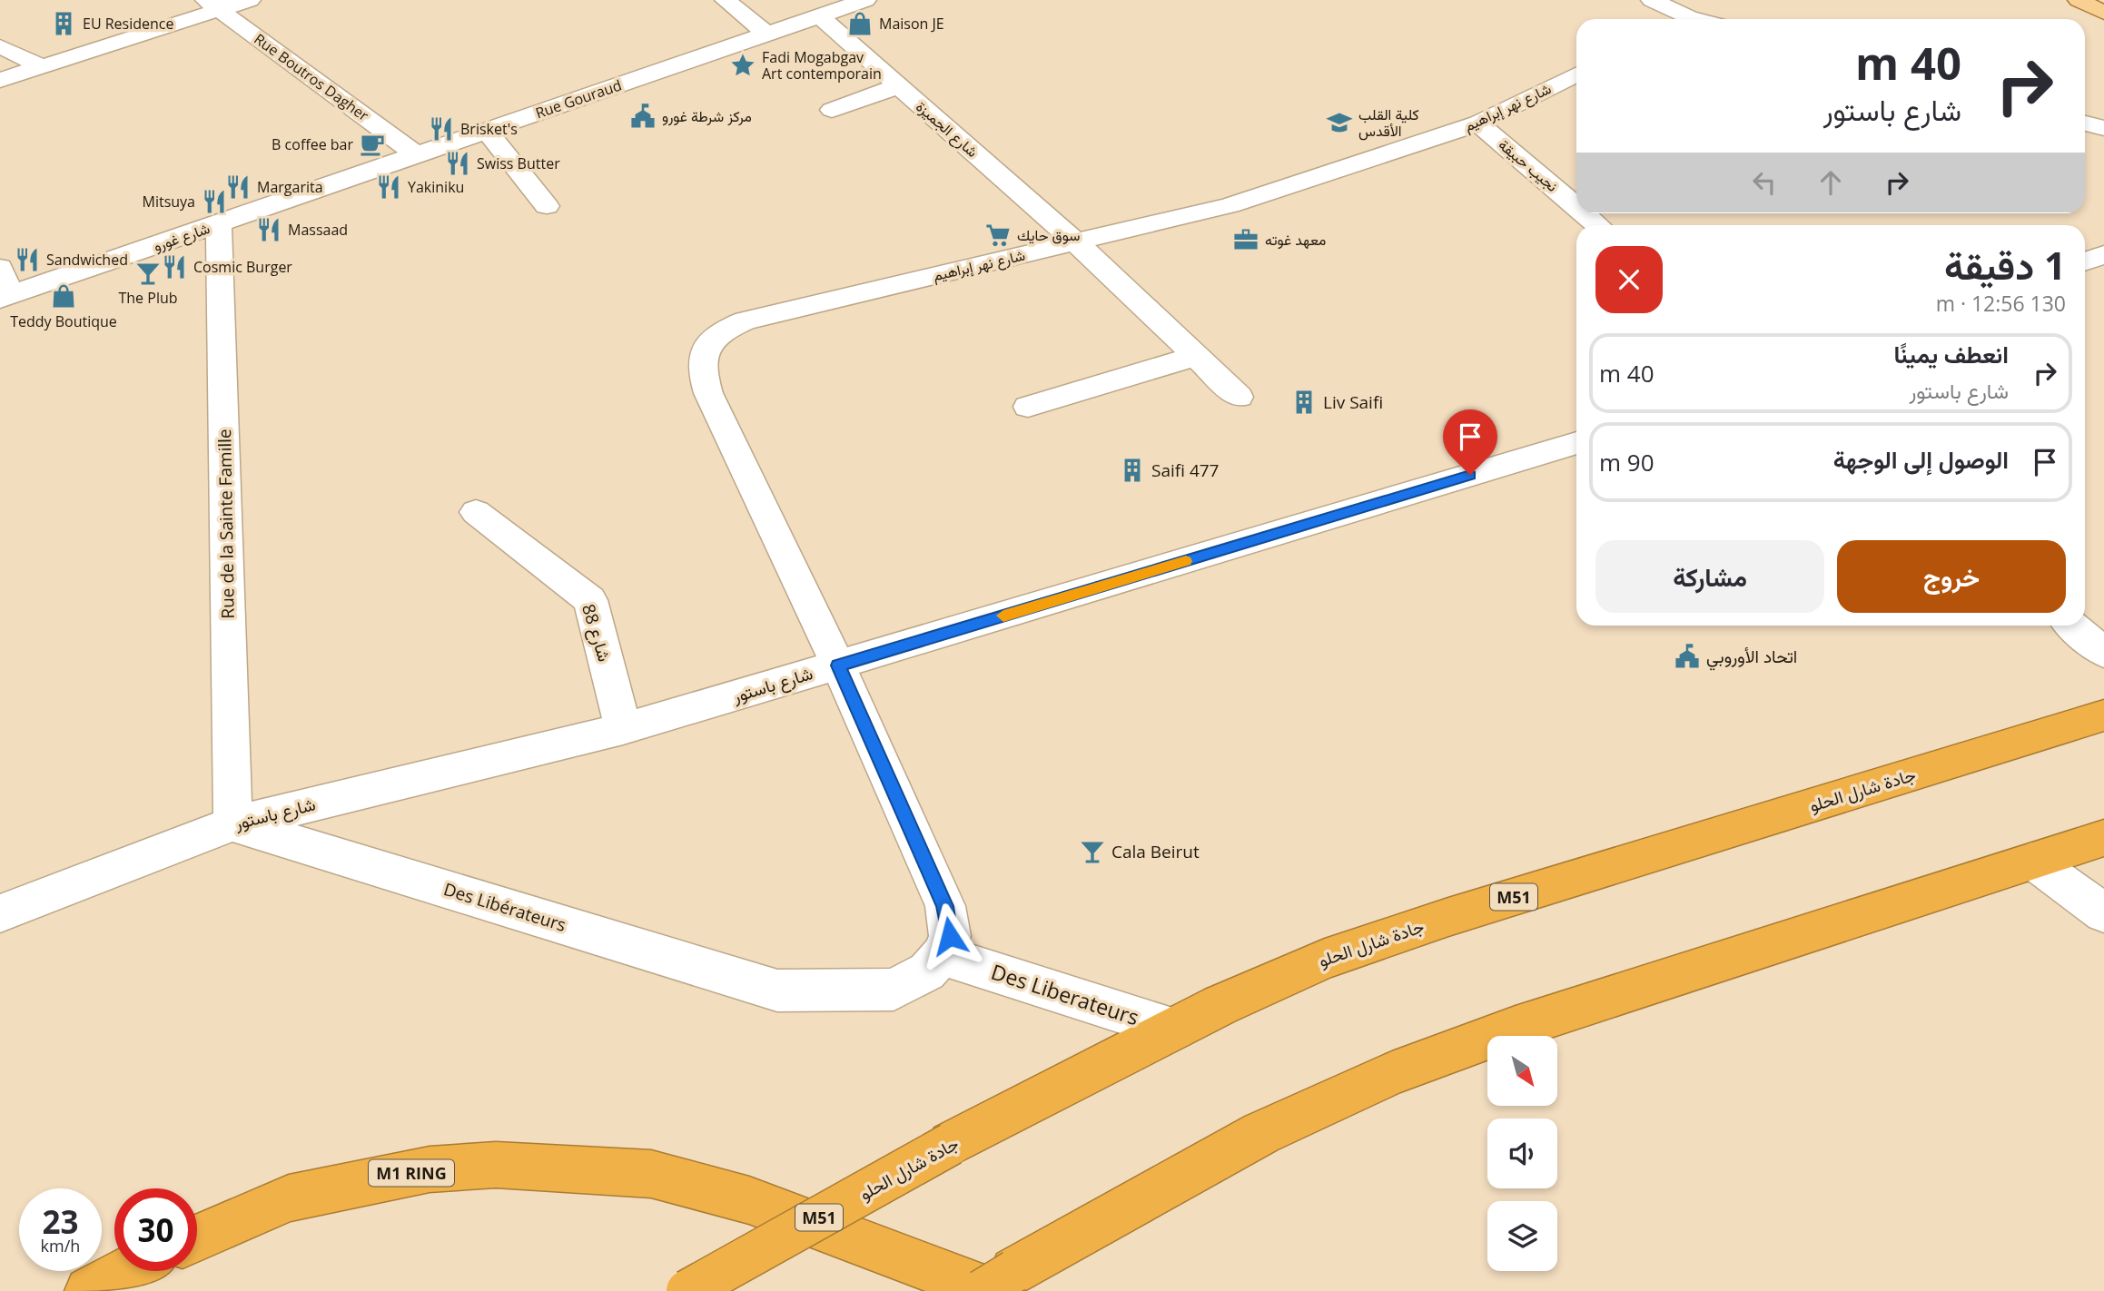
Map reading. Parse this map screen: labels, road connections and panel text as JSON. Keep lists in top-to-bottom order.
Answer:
{
  "streets": {
    "highway": ["جادة شارل الحلو", "M51", "M1 RING"],
    "street": [
      "Rue Boutros Dagher",
      "Rue Gouraud",
      "شارع نهر إبراهيم",
      "شارع الجميزة",
      "نجيب حبيقة",
      "شارع غورو",
      "Rue de la Sainte Famille",
      "شارع 88",
      "شارع باستور",
      "Des Libérateurs",
      "Des Liberateurs"
    ]
  },
  "crossings": [
    ["Rue Boutros Dagher", "Rue Gouraud"],
    ["Rue Gouraud", "شارع الجميزة"],
    ["Rue Gouraud", "شارع غورو"],
    ["Rue Gouraud", "Rue de la Sainte Famille"],
    ["شارع نهر إبراهيم", "شارع الجميزة"],
    ["شارع نهر إبراهيم", "نجيب حبيقة"],
    ["شارع نهر إبراهيم", "شارع باستور"],
    ["شارع نهر إبراهيم", "Des Libérateurs"],
    ["شارع نهر إبراهيم", "Des Liberateurs"],
    ["شارع غورو", "Rue de la Sainte Famille"],
    ["Rue de la Sainte Famille", "شارع باستور"],
    ["Rue de la Sainte Famille", "Des Libérateurs"],
    ["شارع 88", "شارع باستور"],
    ["شارع باستور", "Des Libérateurs"],
    ["جادة شارل الحلو", "Des Liberateurs"],
    ["Des Libérateurs", "Des Liberateurs"]
  ],
  "places": {
    "building": ["EU Residence", "Liv Saifi", "Saifi 477"],
    "shop": ["Maison JE", "Teddy Boutique"],
    "place": ["Fadi Mogabgav Art contemporain"],
    "public building": ["مركز شرطة غورو", "اتحاد الأوروبي"],
    "school or university": ["كلية القلب الأقدس"],
    "restaurant": [
      "Brisket's",
      "Swiss Butter",
      "Margarita",
      "Yakiniku",
      "Mitsuya",
      "Massaad",
      "Sandwiched",
      "Cosmic Burger"
    ],
    "cafe": ["B coffee bar"],
    "supermarket": ["سوق حايك"],
    "office": ["معهد غوته"],
    "bar": ["The Plub", "Cala Beirut"]
  },
  "north": "bottom right",
  "page": {
    "turn": ["40 m", "شارع باستور"],
    "heading": ["1 دقيقة", "130 m · 12:56"],
    "list": [
      {
        "name": "انعطف يمينًا",
        "note": "شارع باستور",
        "value": "40 m"
      },
      {
        "name": "الوصول إلى الوجهة",
        "value": "90 m"
      }
    ],
    "buttons": ["خروج", "مشاركة"],
    "speed": "23 km/h",
    "limit": "30"
  }
}
